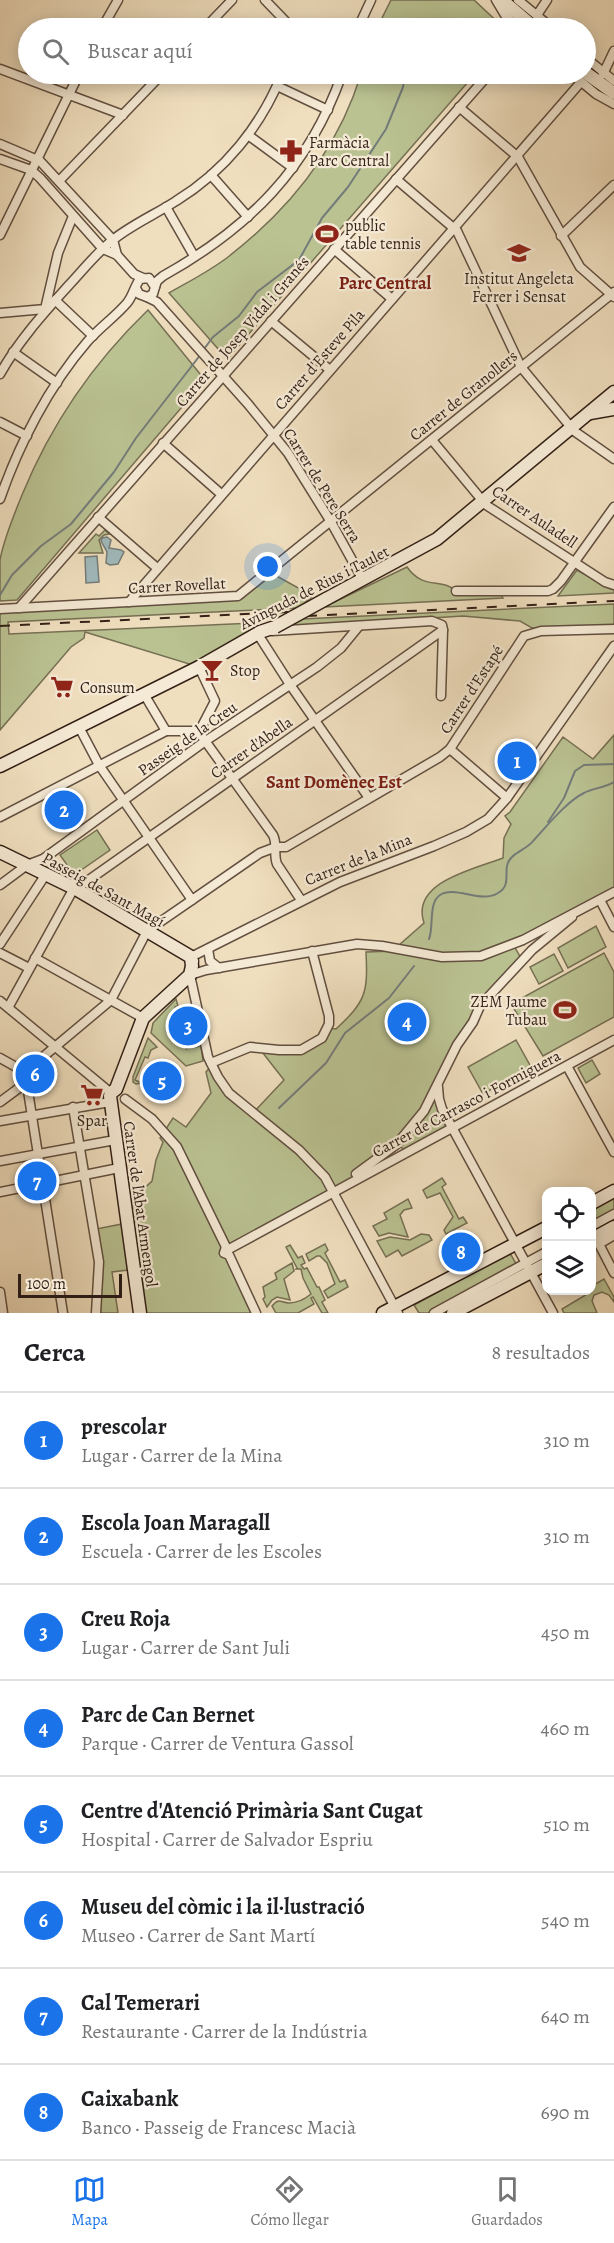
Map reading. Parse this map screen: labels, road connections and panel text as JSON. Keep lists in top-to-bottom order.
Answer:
{
  "streets": {
    "street": [
      "Carrer de Josep Vidal i Granés",
      "Carrer d'Esteve Pila",
      "Carrer de Granollers",
      "Carrer de Pere Serra",
      "Carrer Auladell",
      "Carrer Rovellat",
      "Avinguda de Rius i Taulet",
      "Carrer d'Estapé",
      "Passeig de la Creu",
      "Carrer d'Abella",
      "Carrer de la Mina",
      "Passeig de Sant Magí",
      "Carrer de Carrasco i Formiguera",
      "Carrer de l'Abat Armengol"
    ]
  },
  "crossings": [
    ["Carrer de Josep Vidal i Granés", "Carrer de Pere Serra"],
    ["Carrer de Josep Vidal i Granés", "Carrer Rovellat"],
    ["Carrer d'Esteve Pila", "Carrer de Pere Serra"],
    ["Carrer d'Esteve Pila", "Carrer Rovellat"],
    ["Carrer de Granollers", "Carrer de Pere Serra"],
    ["Carrer de Granollers", "Carrer Auladell"],
    ["Carrer de Granollers", "Carrer Rovellat"],
    ["Carrer de Pere Serra", "Carrer Rovellat"],
    ["Carrer de Pere Serra", "Avinguda de Rius i Taulet"],
    ["Carrer Auladell", "Avinguda de Rius i Taulet"],
    ["Carrer d'Estapé", "Passeig de Sant Magí"],
    ["Passeig de la Creu", "Passeig de Sant Magí"],
    ["Carrer d'Abella", "Passeig de Sant Magí"],
    ["Carrer de la Mina", "Passeig de Sant Magí"]
  ],
  "districts": ["Parc Central", "Sant Domènec Est"],
  "places": {
    "pharmacy": ["Farmàcia Parc Central"],
    "sports": ["public table tennis", "ZEM Jaume Tubau"],
    "school or university": ["Institut Angeleta Ferrer i Sensat"],
    "bar": ["Stop"],
    "supermarket": ["Consum", "Spar"]
  },
  "scale_bar": "100 m",
  "page": {
    "search": "Buscar aquí",
    "pins": [
      "1",
      "2",
      "4",
      "3",
      "6",
      "5",
      "7",
      "8"
    ],
    "scale": "100 m",
    "heading": ["Cerca", "8 resultados"],
    "list": [
      {
        "mark": "1",
        "name": "prescolar",
        "note": "Lugar · Carrer de la Mina",
        "value": "310 m"
      },
      {
        "mark": "2",
        "name": "Escola Joan Maragall",
        "note": "Escuela · Carrer de les Escoles",
        "value": "310 m"
      },
      {
        "mark": "3",
        "name": "Creu Roja",
        "note": "Lugar · Carrer de Sant Juli",
        "value": "450 m"
      },
      {
        "mark": "4",
        "name": "Parc de Can Bernet",
        "note": "Parque · Carrer de Ventura Gassol",
        "value": "460 m"
      },
      {
        "mark": "5",
        "name": "Centre d'Atenció Primària Sant Cugat",
        "note": "Hospital · Carrer de Salvador Espriu",
        "value": "510 m"
      },
      {
        "mark": "6",
        "name": "Museu del còmic i la il·lustració",
        "note": "Museo · Carrer de Sant Martí",
        "value": "540 m"
      },
      {
        "mark": "7",
        "name": "Cal Temerari",
        "note": "Restaurante · Carrer de la Indústria",
        "value": "640 m"
      },
      {
        "mark": "8",
        "name": "Caixabank",
        "note": "Banco · Passeig de Francesc Macià",
        "value": "690 m"
      }
    ],
    "nav": ["Mapa", "Cómo llegar", "Guardados"]
  }
}
